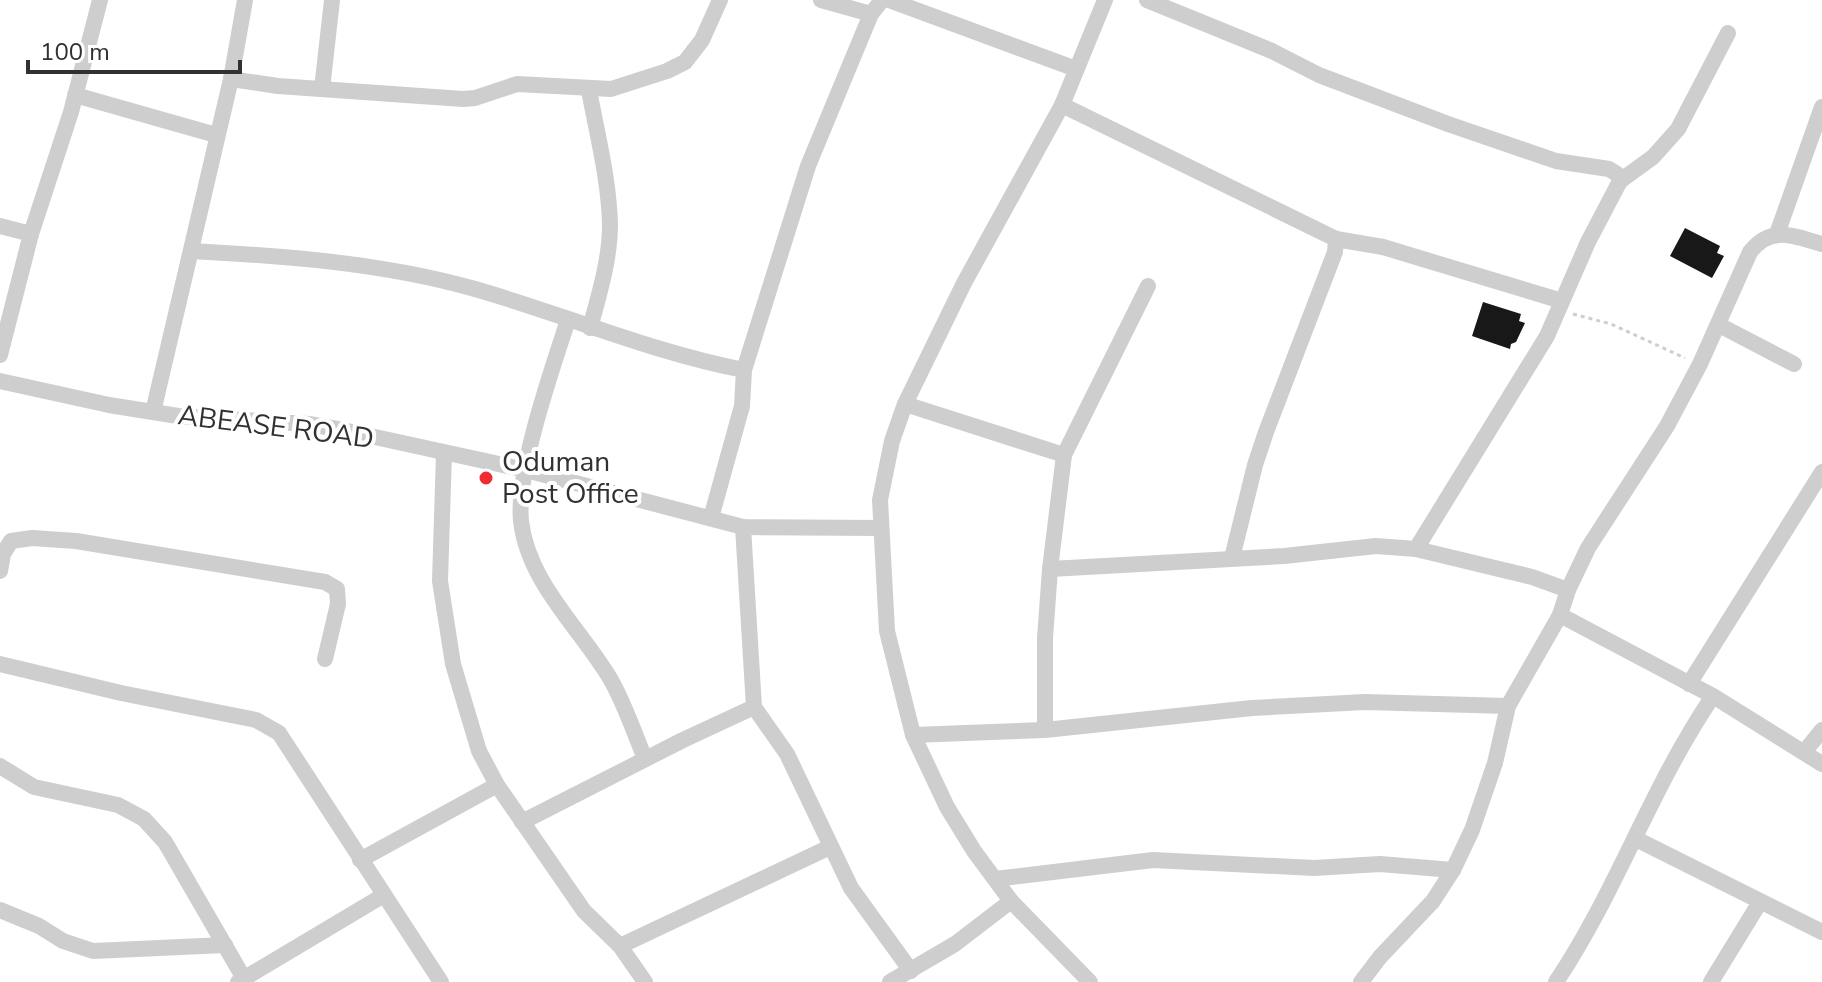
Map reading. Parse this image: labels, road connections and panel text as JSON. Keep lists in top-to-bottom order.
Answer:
{
  "streets": {
    "street": ["ABEASE ROAD"]
  },
  "places": ["Oduman Post Office"],
  "scale_bar": "100 m"
}
